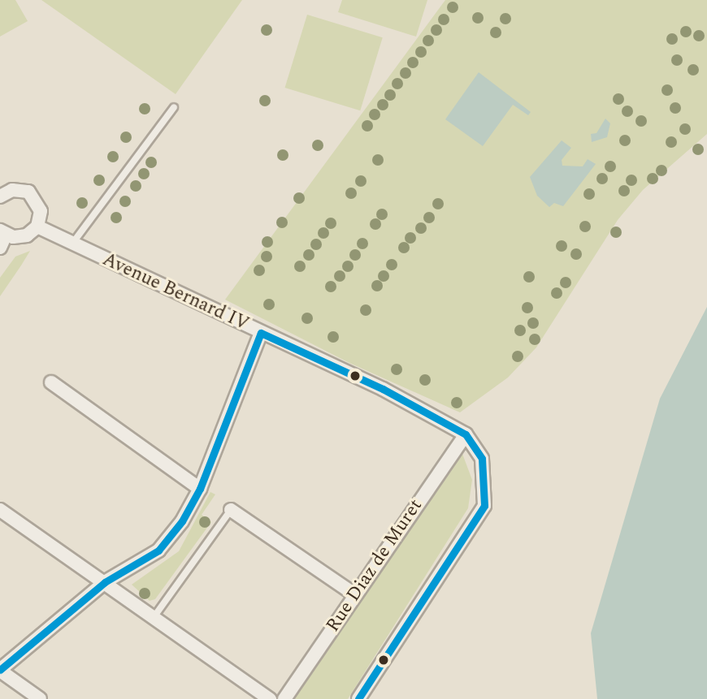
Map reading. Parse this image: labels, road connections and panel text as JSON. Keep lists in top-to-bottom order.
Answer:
{
  "streets": {
    "street": ["Avenue Bernard IV", "Rue Diaz de Muret"]
  },
  "crossings": [
    ["Avenue Bernard IV", "Rue Diaz de Muret"]
  ]
}
